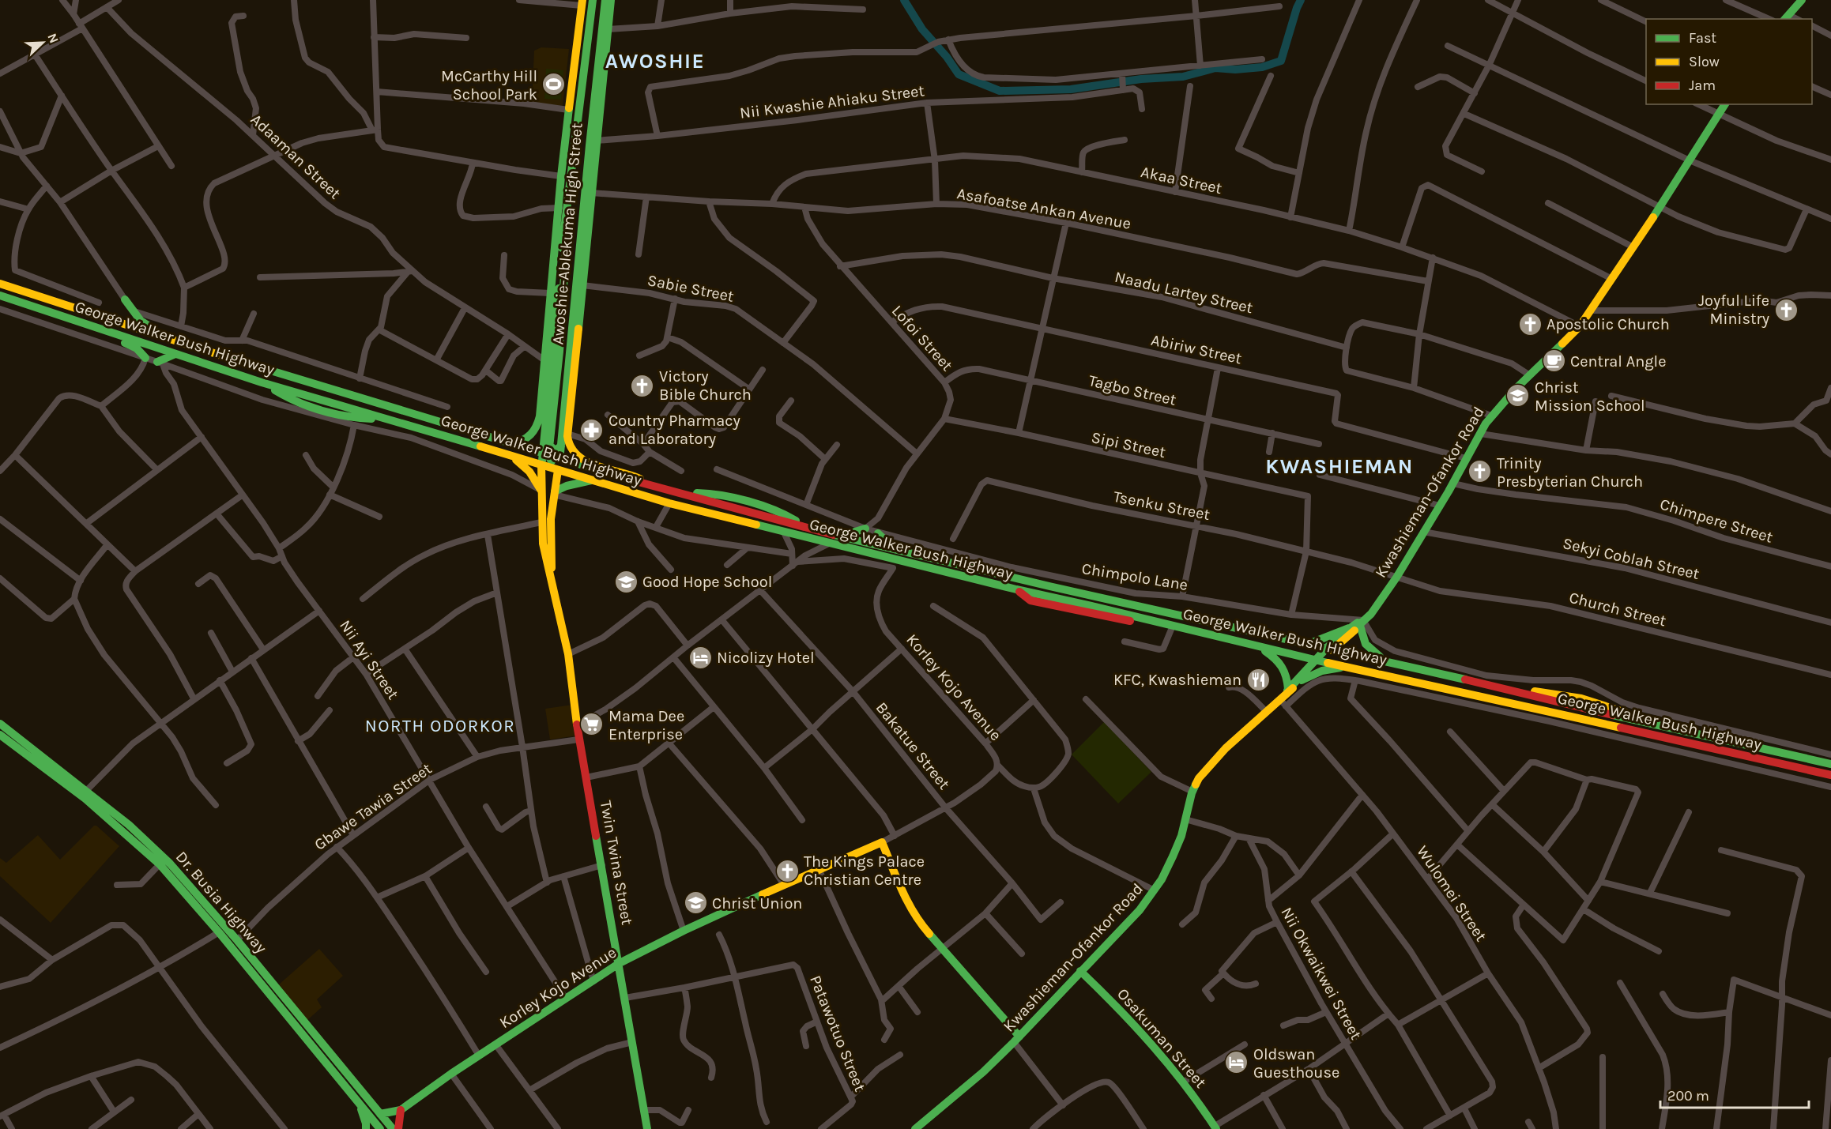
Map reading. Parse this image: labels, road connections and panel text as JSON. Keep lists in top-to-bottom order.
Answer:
{
  "streets": {
    "main road": [
      "Awoshie-Ablekuma High Street",
      "George Walker Bush Highway",
      "Kwashieman-Ofankor Road",
      "Korley Kojo Avenue",
      "Twin Twina Street",
      "Dr. Busia Highway",
      "Osakuman Street"
    ],
    "street": [
      "Nii Kwashie Ahiaku Street",
      "Adaaman Street",
      "Akaa Street",
      "Asafoatse Ankan Avenue",
      "Sabie Street",
      "Naadu Lartey Street",
      "Lofoi Street",
      "Abiriw Street",
      "Tagbo Street",
      "Sipi Street",
      "Tsenku Street",
      "Chimpere Street",
      "Sekyi Coblah Street",
      "Chimpolo Lane",
      "Church Street",
      "Nii Ayi Street",
      "Bakatue Street",
      "Gbawe Tawia Street",
      "Wulomei Street",
      "Nii Okwaikwei Street",
      "Patawotuo Street"
    ]
  },
  "crossings": [
    ["Nii Kwashie Ahiaku Street", "Awoshie-Ablekuma High Street"],
    ["Adaaman Street", "Awoshie-Ablekuma High Street"],
    ["Akaa Street", "Asafoatse Ankan Avenue"],
    ["Akaa Street", "Kwashieman-Ofankor Road"],
    ["Asafoatse Ankan Avenue", "Awoshie-Ablekuma High Street"],
    ["Asafoatse Ankan Avenue", "Lofoi Street"],
    ["Awoshie-Ablekuma High Street", "Sabie Street"],
    ["Awoshie-Ablekuma High Street", "George Walker Bush Highway"],
    ["Awoshie-Ablekuma High Street", "Twin Twina Street"],
    ["Sabie Street", "Lofoi Street"],
    ["Naadu Lartey Street", "Lofoi Street"],
    ["George Walker Bush Highway", "Kwashieman-Ofankor Road"],
    ["George Walker Bush Highway", "Twin Twina Street"],
    ["George Walker Bush Highway", "Wulomei Street"],
    ["Lofoi Street", "Abiriw Street"],
    ["Lofoi Street", "Tagbo Street"],
    ["Lofoi Street", "Sipi Street"],
    ["Lofoi Street", "Chimpolo Lane"],
    ["Abiriw Street", "Kwashieman-Ofankor Road"],
    ["Sipi Street", "Tsenku Street"],
    ["Kwashieman-Ofankor Road", "Tsenku Street"],
    ["Kwashieman-Ofankor Road", "Chimpere Street"],
    ["Kwashieman-Ofankor Road", "Sekyi Coblah Street"],
    ["Kwashieman-Ofankor Road", "Chimpolo Lane"],
    ["Kwashieman-Ofankor Road", "Church Street"],
    ["Kwashieman-Ofankor Road", "Wulomei Street"],
    ["Kwashieman-Ofankor Road", "Osakuman Street"],
    ["Tsenku Street", "Church Street"],
    ["Nii Ayi Street", "Korley Kojo Avenue"],
    ["Nii Ayi Street", "Gbawe Tawia Street"],
    ["Korley Kojo Avenue", "Bakatue Street"],
    ["Korley Kojo Avenue", "Twin Twina Street"],
    ["Korley Kojo Avenue", "Dr. Busia Highway"],
    ["Gbawe Tawia Street", "Twin Twina Street"],
    ["Gbawe Tawia Street", "Dr. Busia Highway"],
    ["Twin Twina Street", "Patawotuo Street"],
    ["Wulomei Street", "Nii Okwaikwei Street"]
  ],
  "districts": ["AWOSHIE", "KWASHIEMAN", "NORTH ODORKOR"],
  "places": {
    "sports": ["McCarthy Hill School Park"],
    "church": [
      "Joyful Life Ministry",
      "Apostolic Church",
      "Victory Bible Church",
      "Trinity Presbyterian Church",
      "The Kings Palace Christian Centre"
    ],
    "cafe": ["Central Angle"],
    "school or university": ["Christ Mission School", "Good Hope School", "Christ Union"],
    "pharmacy": ["Country Pharmacy and Laboratory"],
    "hotel": ["Nicolizy Hotel", "Oldswan Guesthouse"],
    "restaurant": ["KFC, Kwashieman"],
    "supermarket": ["Mama Dee Enterprise"]
  },
  "legend": ["Fast", "Slow", "Jam"],
  "scale_bar": "200 m",
  "north": "top right"
}
